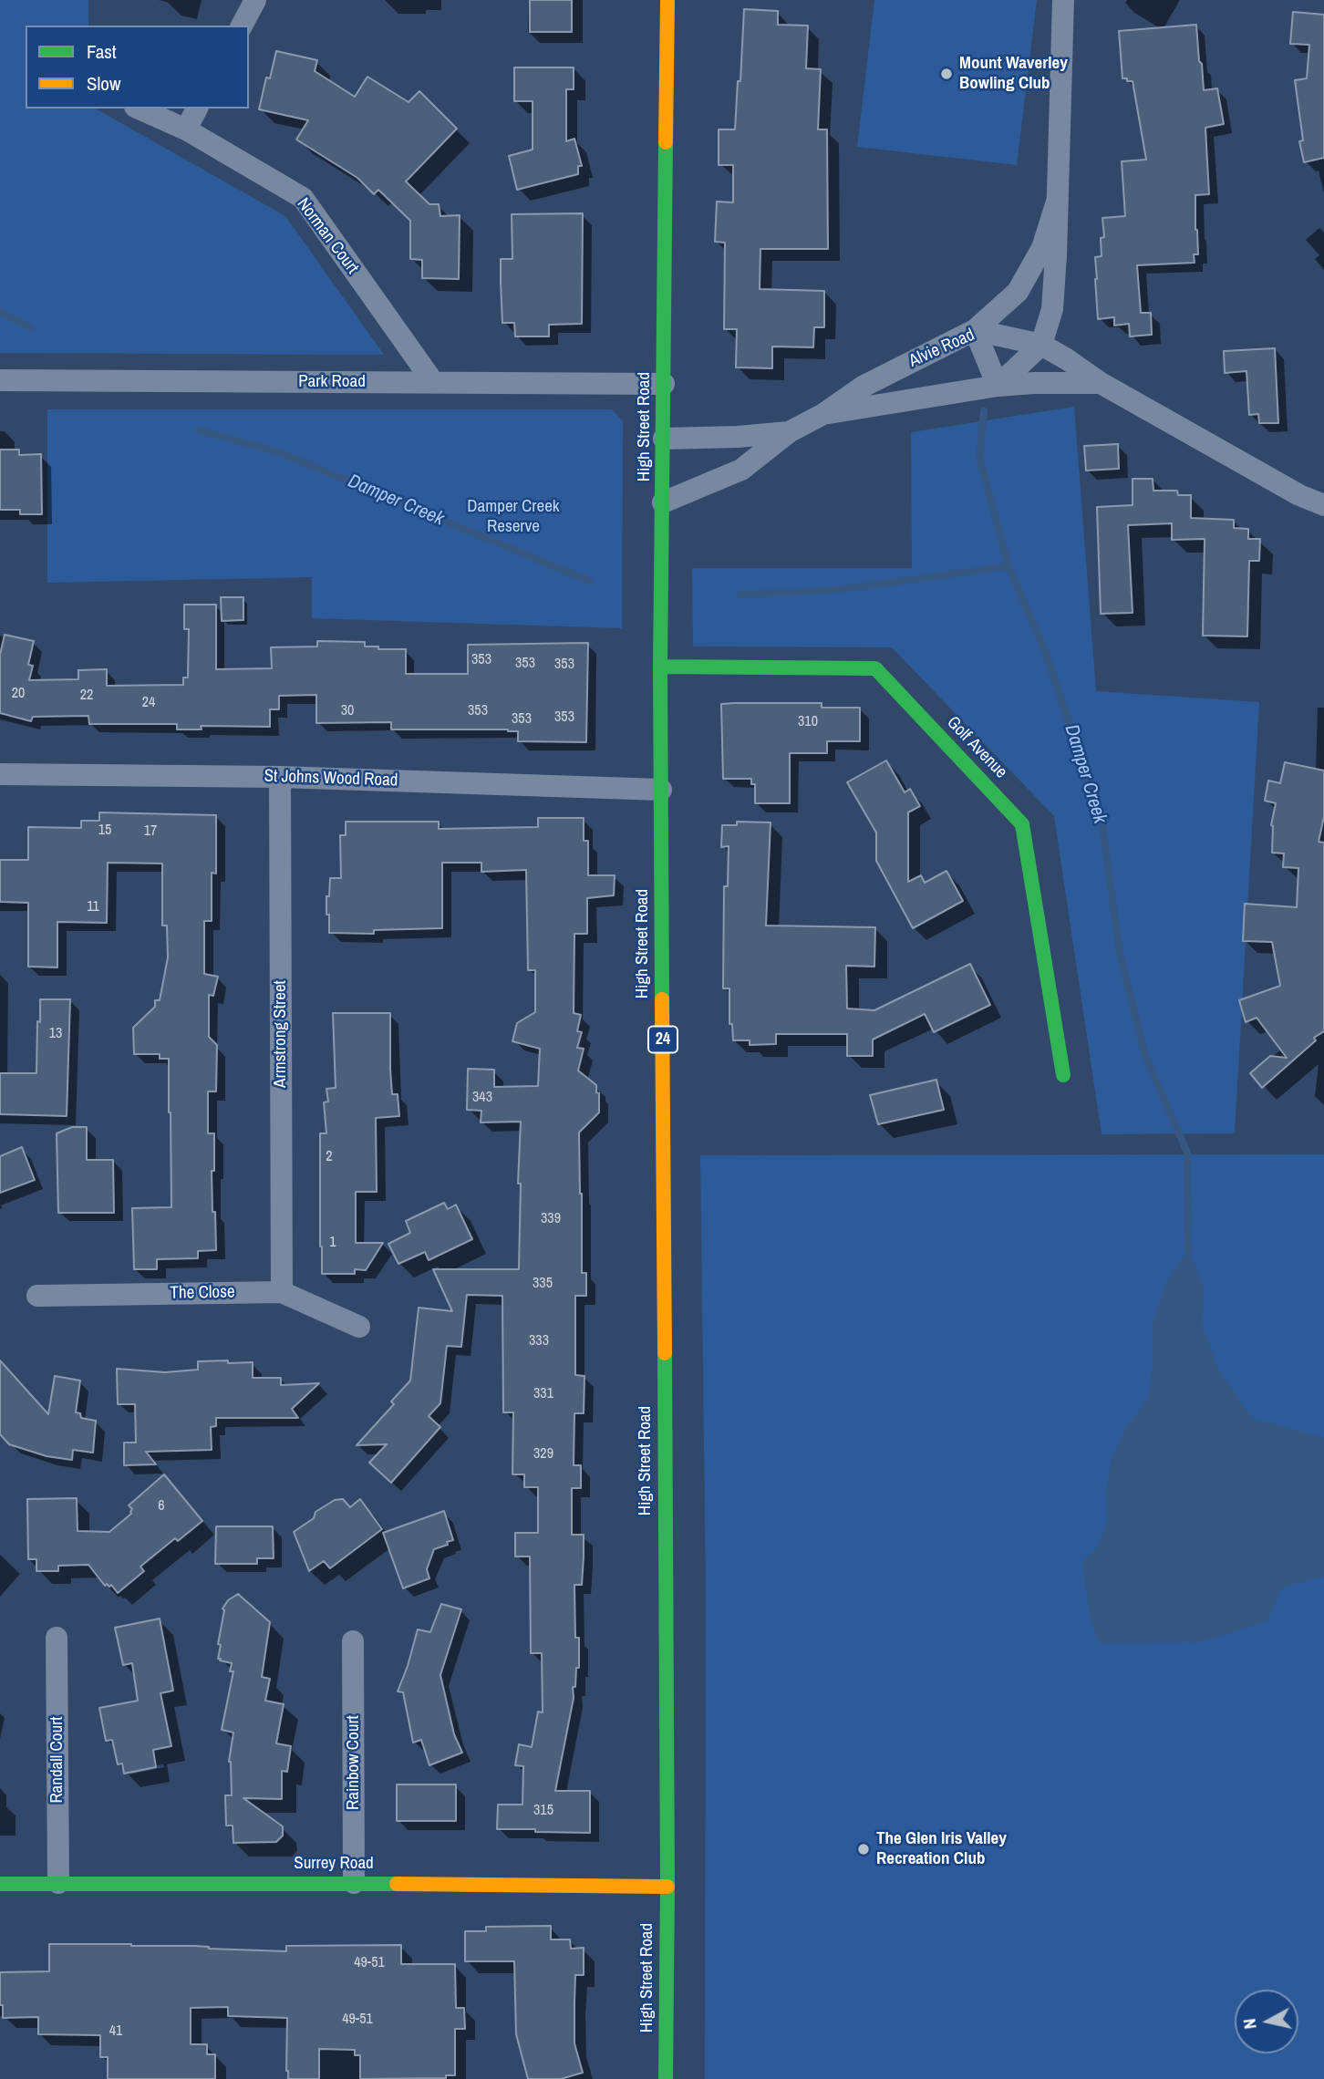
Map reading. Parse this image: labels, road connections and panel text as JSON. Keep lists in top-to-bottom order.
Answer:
{
  "streets": {
    "main road": [
      "High Street Road",
      "Golf Avenue",
      "24",
      "Surrey Road"
    ],
    "street": [
      "Norman Court",
      "Alvie Road",
      "Park Road",
      "St Johns Wood Road",
      "Armstrong Street",
      "The Close",
      "Randall Court",
      "Rainbow Court"
    ]
  },
  "crossings": [
    ["Norman Court", "Park Road"],
    ["Alvie Road", "High Street Road"],
    ["Park Road", "High Street Road"],
    ["High Street Road", "Golf Avenue"],
    ["High Street Road", "St Johns Wood Road"],
    ["High Street Road", "Surrey Road"],
    ["St Johns Wood Road", "Armstrong Street"],
    ["Armstrong Street", "The Close"],
    ["Randall Court", "Surrey Road"],
    ["Rainbow Court", "Surrey Road"]
  ],
  "water": ["Damper Creek"],
  "parks": ["Damper Creek Reserve"],
  "places": ["Mount Waverley Bowling Club", "The Glen Iris Valley Recreation Club"],
  "house_numbers": [
    "353",
    "353",
    "353",
    "20",
    "22",
    "24",
    "30",
    "353",
    "353",
    "353",
    "310",
    "15",
    "17",
    "11",
    "13",
    "343",
    "2",
    "339",
    "1",
    "335",
    "333",
    "331",
    "329",
    "6",
    "315",
    "49-51",
    "49-51",
    "41"
  ],
  "legend": ["Fast", "Slow"],
  "north": "left"
}
